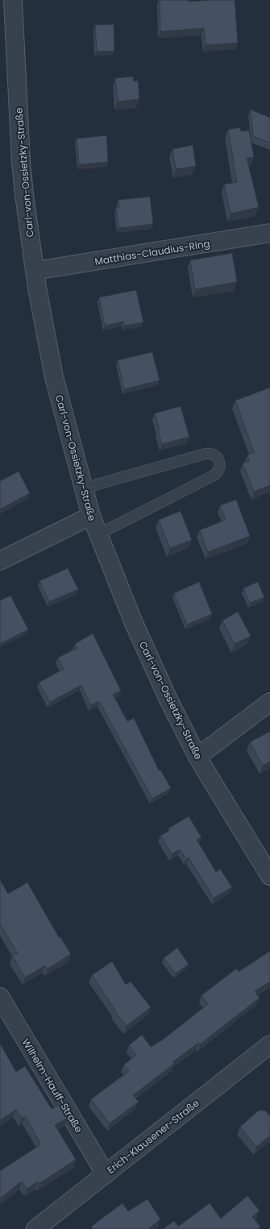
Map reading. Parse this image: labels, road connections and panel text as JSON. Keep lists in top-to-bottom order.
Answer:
{
  "streets": {
    "street": [
      "Carl-von-Ossietzky-Straße",
      "Matthias-Claudius-Ring",
      "Wilhelm-Hauff-Straße",
      "Erich-Klausener-Straße"
    ]
  },
  "crossings": [
    ["Carl-von-Ossietzky-Straße", "Matthias-Claudius-Ring"],
    ["Wilhelm-Hauff-Straße", "Erich-Klausener-Straße"]
  ]
}
